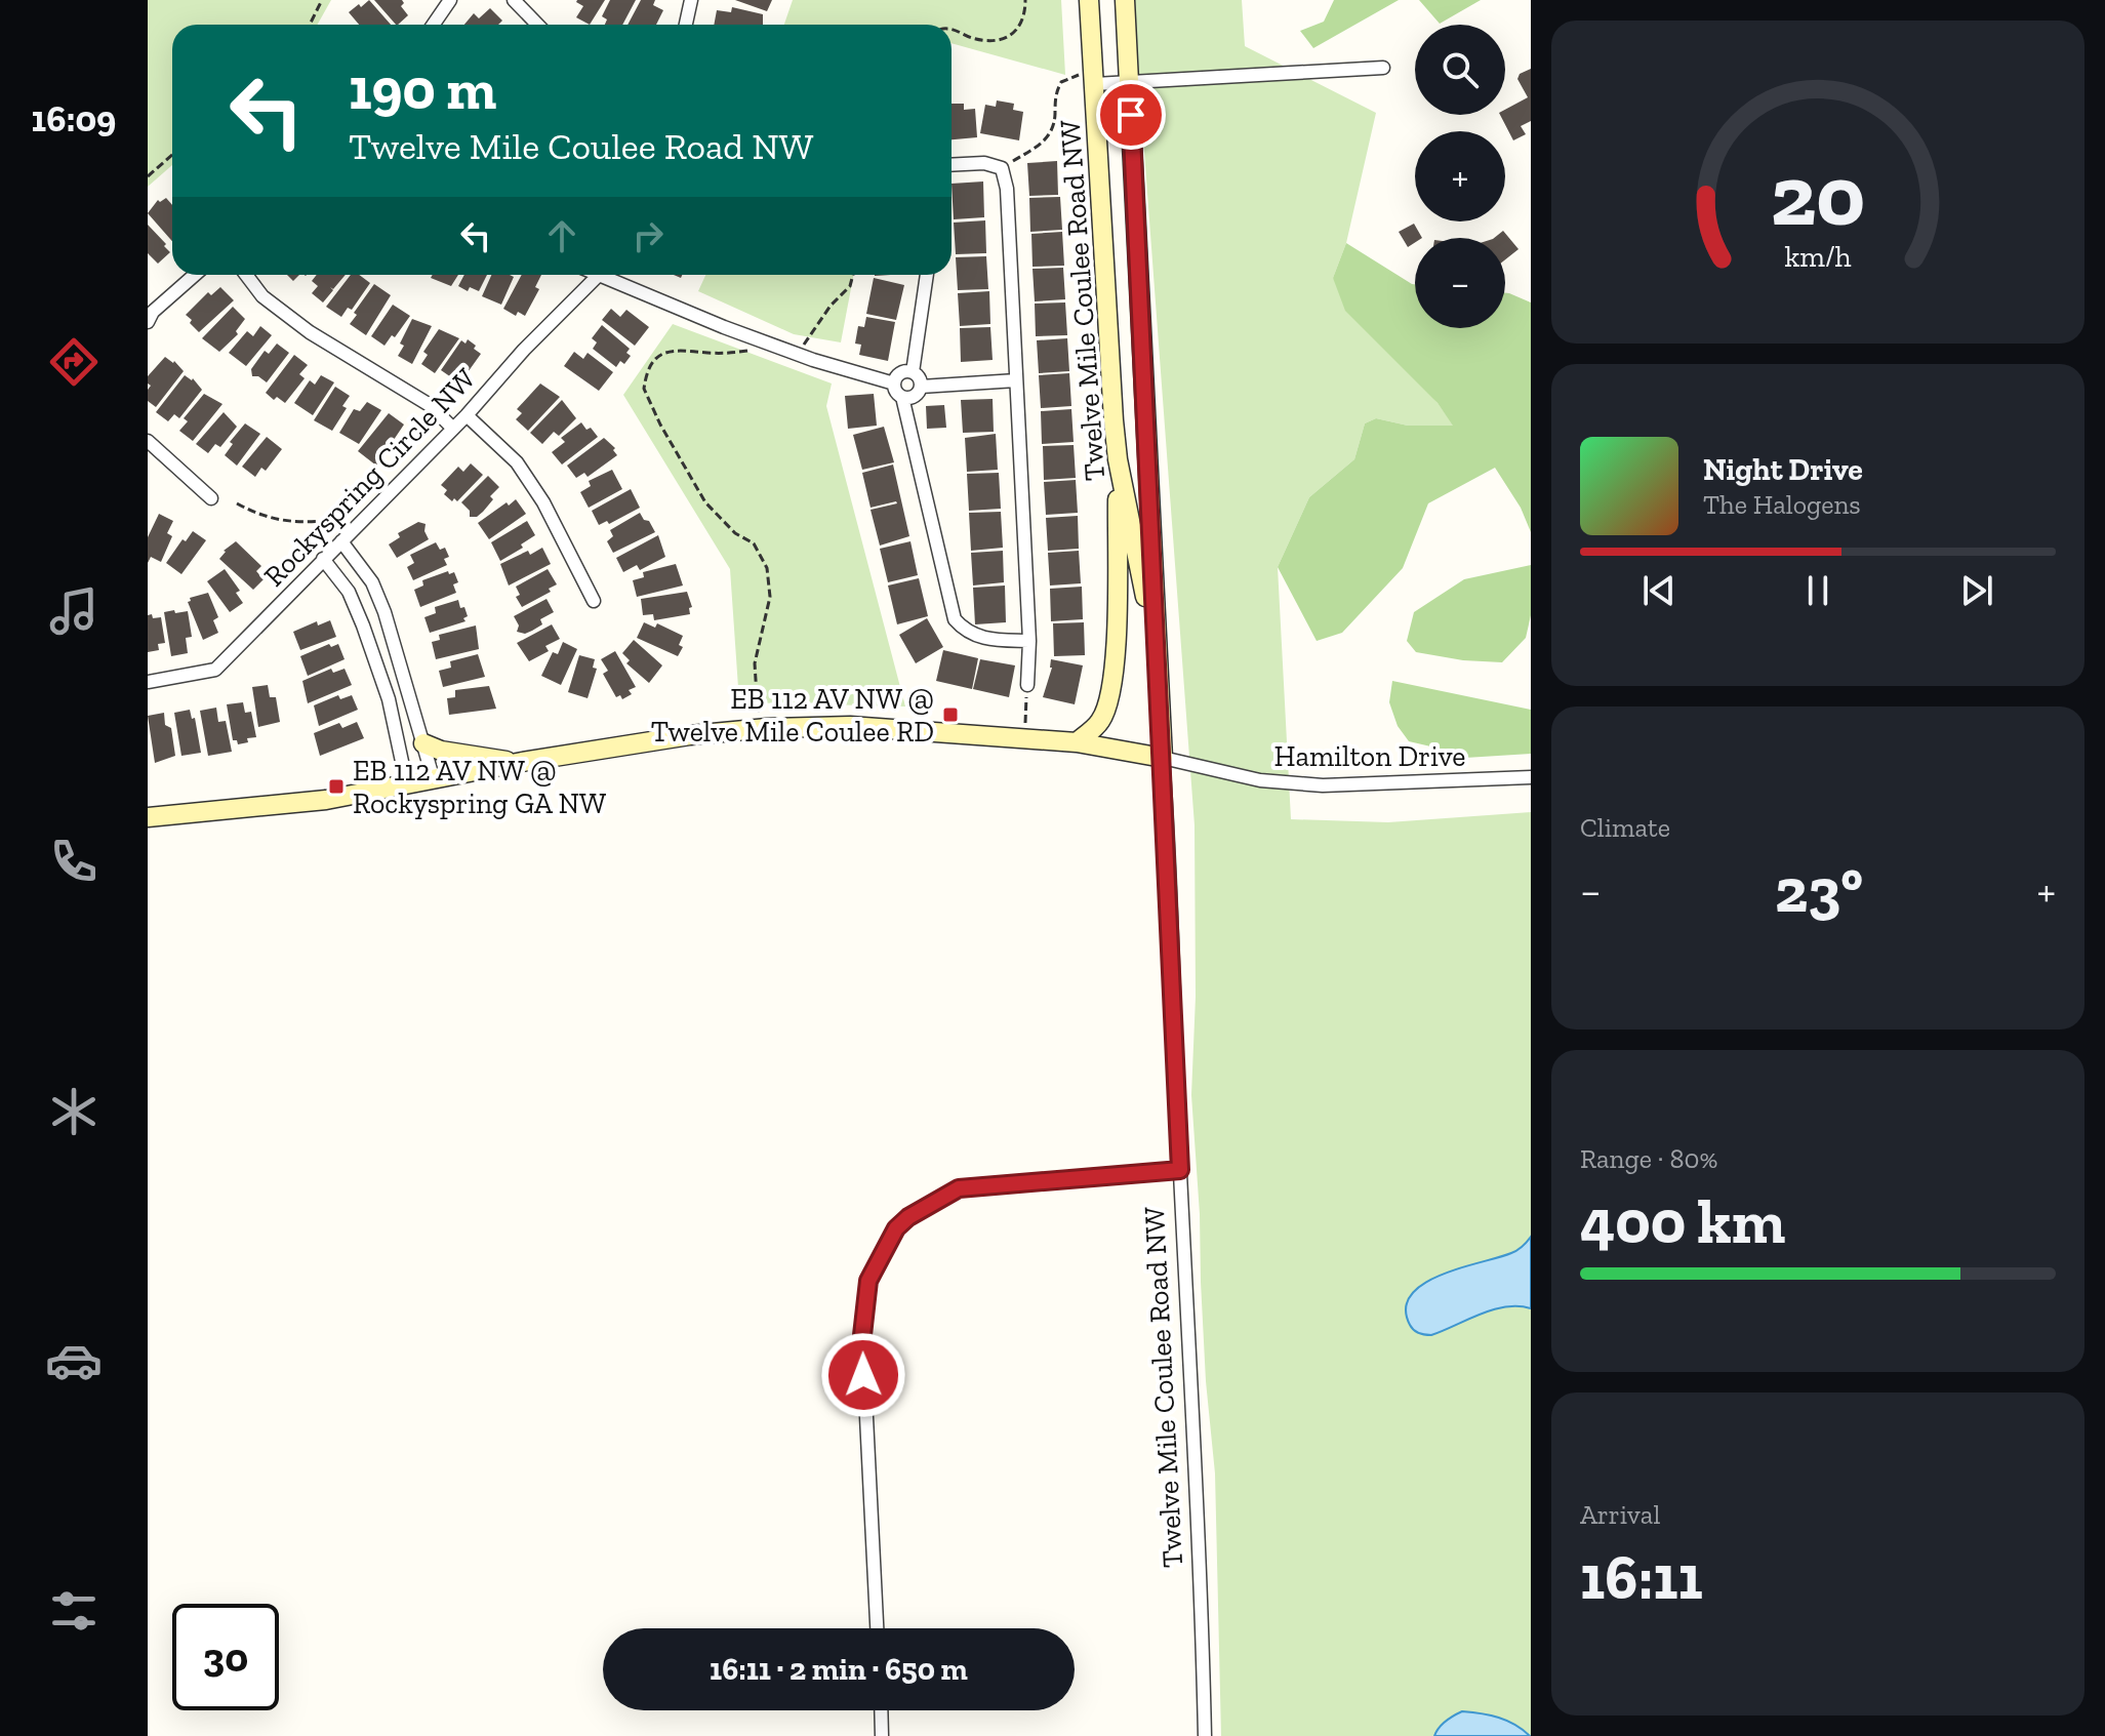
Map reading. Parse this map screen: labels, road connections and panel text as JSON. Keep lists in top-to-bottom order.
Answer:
{
  "streets": {
    "main road": ["Twelve Mile Coulee Road NW"],
    "street": ["Rockyspring Circle NW", "Hamilton Drive"]
  },
  "crossings": [
    ["Twelve Mile Coulee Road NW", "Hamilton Drive"]
  ],
  "places": {
    "transit": ["EB 112 AV NW @ Twelve Mile Coulee RD", "EB 112 AV NW @ Rockyspring GA NW"]
  },
  "page": {
    "tabs": "16:09",
    "map_buttons": ["+", "−"],
    "turn": ["190 m", "Twelve Mile Coulee Road NW"],
    "song": ["Night Drive", "The Halogens"],
    "tile": [
      "Climate",
      ["Range · 80%", "400 km"],
      ["Arrival", "16:11"]
    ],
    "heat": ["−", "23°", "+"],
    "limit": "30",
    "trip": "16:11 · 2 min · 650 m",
    "gauge": ["20", "km/h"]
  }
}
